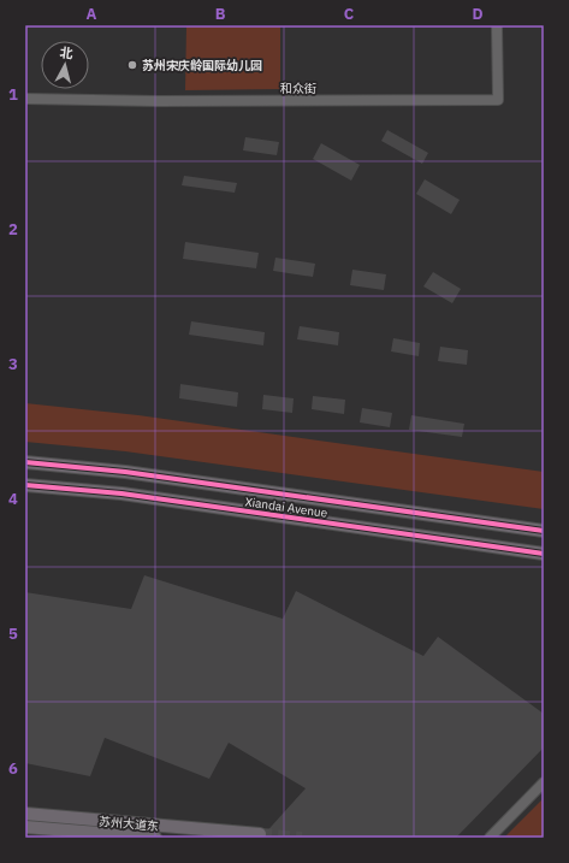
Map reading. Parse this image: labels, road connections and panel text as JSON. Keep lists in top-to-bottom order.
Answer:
{
  "streets": {
    "main road": ["Xiandai Avenue", "苏州大道东"],
    "street": ["和众街"]
  },
  "places": ["苏州宋庆龄国际幼儿园"],
  "north": "top",
  "grid": {
    "columns": [
      "A",
      "B",
      "C",
      "D"
    ],
    "rows": [
      "1",
      "2",
      "3",
      "4",
      "5",
      "6"
    ]
  }
}
